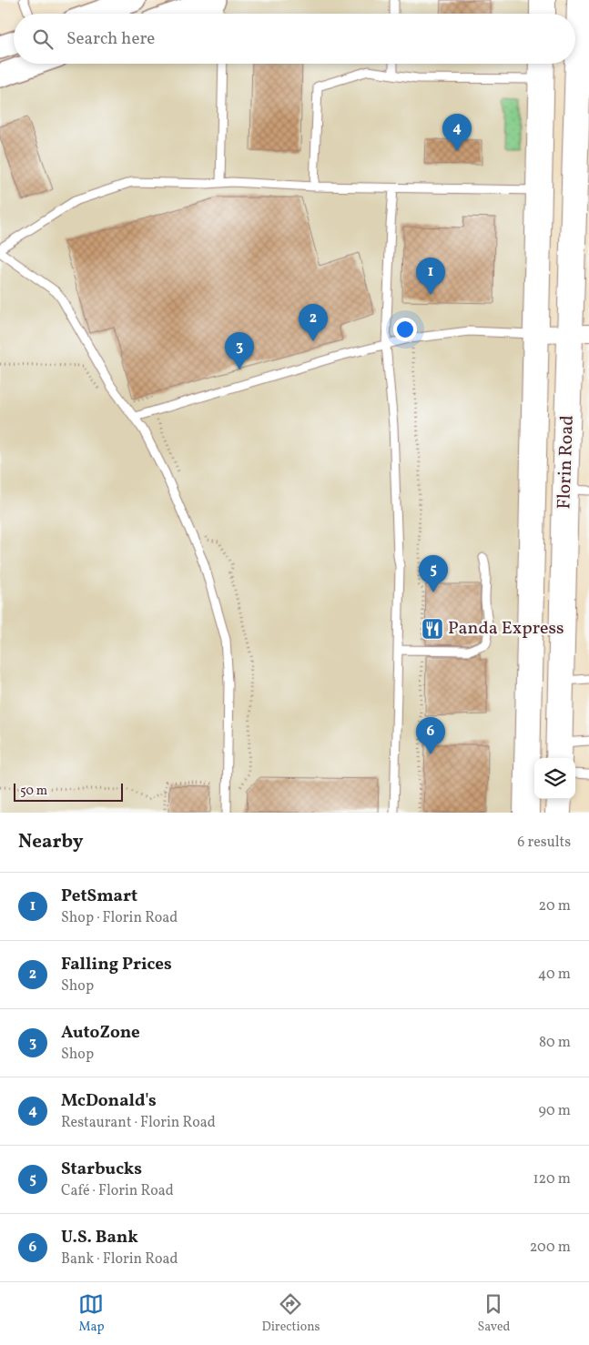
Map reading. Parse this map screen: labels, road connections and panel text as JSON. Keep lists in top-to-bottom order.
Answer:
{
  "streets": {
    "main road": ["Florin Road"]
  },
  "places": {
    "restaurant": ["Panda Express"]
  },
  "scale_bar": "50 m",
  "page": {
    "search": "Search here",
    "pins": [
      "4",
      "1",
      "2",
      "3",
      "5",
      "6"
    ],
    "scale": "50 m",
    "heading": ["Nearby", "6 results"],
    "list": [
      {
        "mark": "1",
        "name": "PetSmart",
        "note": "Shop · Florin Road",
        "value": "20 m"
      },
      {
        "mark": "2",
        "name": "Falling Prices",
        "note": "Shop",
        "value": "40 m"
      },
      {
        "mark": "3",
        "name": "AutoZone",
        "note": "Shop",
        "value": "80 m"
      },
      {
        "mark": "4",
        "name": "McDonald's",
        "note": "Restaurant · Florin Road",
        "value": "90 m"
      },
      {
        "mark": "5",
        "name": "Starbucks",
        "note": "Café · Florin Road",
        "value": "120 m"
      },
      {
        "mark": "6",
        "name": "U.S. Bank",
        "note": "Bank · Florin Road",
        "value": "200 m"
      }
    ],
    "nav": ["Map", "Directions", "Saved"]
  }
}
